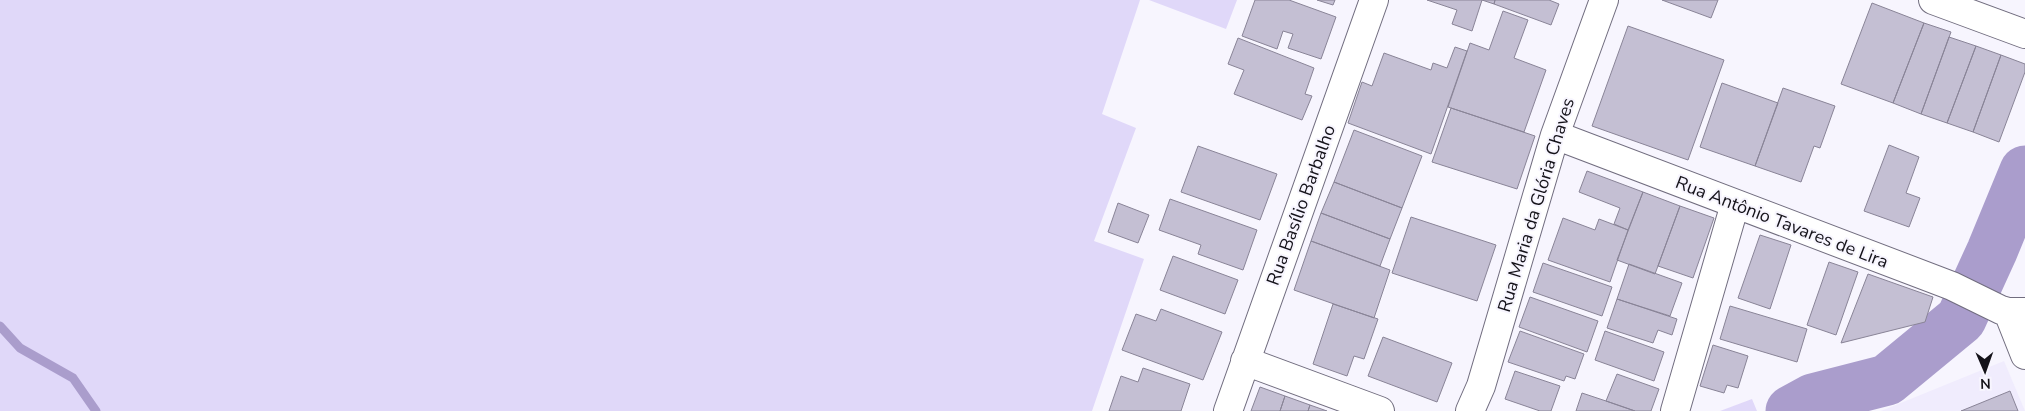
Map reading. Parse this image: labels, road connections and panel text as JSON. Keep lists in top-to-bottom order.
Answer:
{
  "streets": {
    "street": ["Rua Basílio Barbalho", "Rua Maria da Glória Chaves", "Rua Antônio Tavares de Lira"]
  },
  "crossings": [
    ["Rua Maria da Glória Chaves", "Rua Antônio Tavares de Lira"]
  ],
  "north": "bottom"
}
